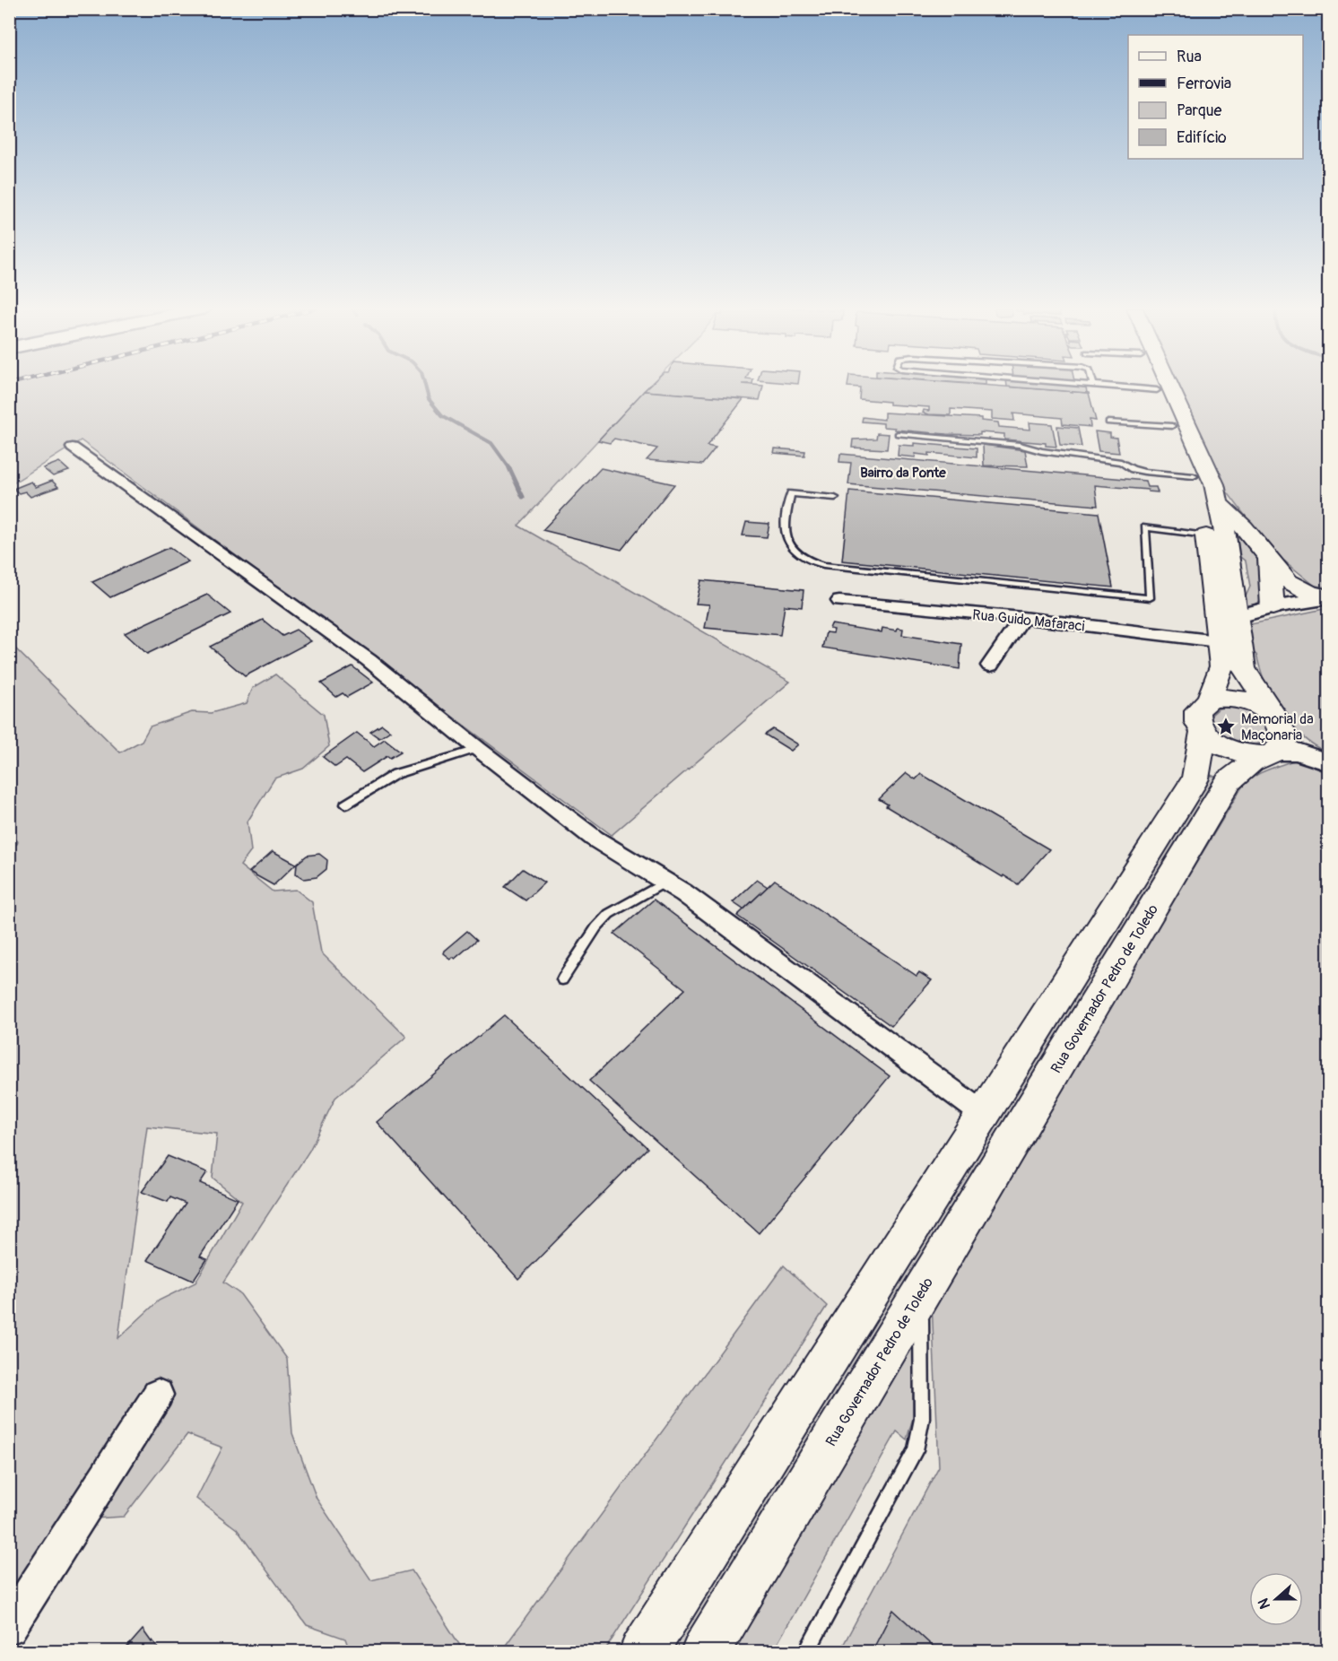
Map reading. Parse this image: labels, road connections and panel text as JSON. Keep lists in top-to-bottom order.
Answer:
{
  "streets": {
    "main road": ["Rua Governador Pedro de Toledo"],
    "street": ["Rua Guido Mafaraci"]
  },
  "districts": ["Bairro da Ponte"],
  "places": {
    "place": ["Memorial da Maçonaria"]
  },
  "legend": [
    "Rua",
    "Ferrovia",
    "Parque",
    "Edifício"
  ],
  "north": "left"
}
